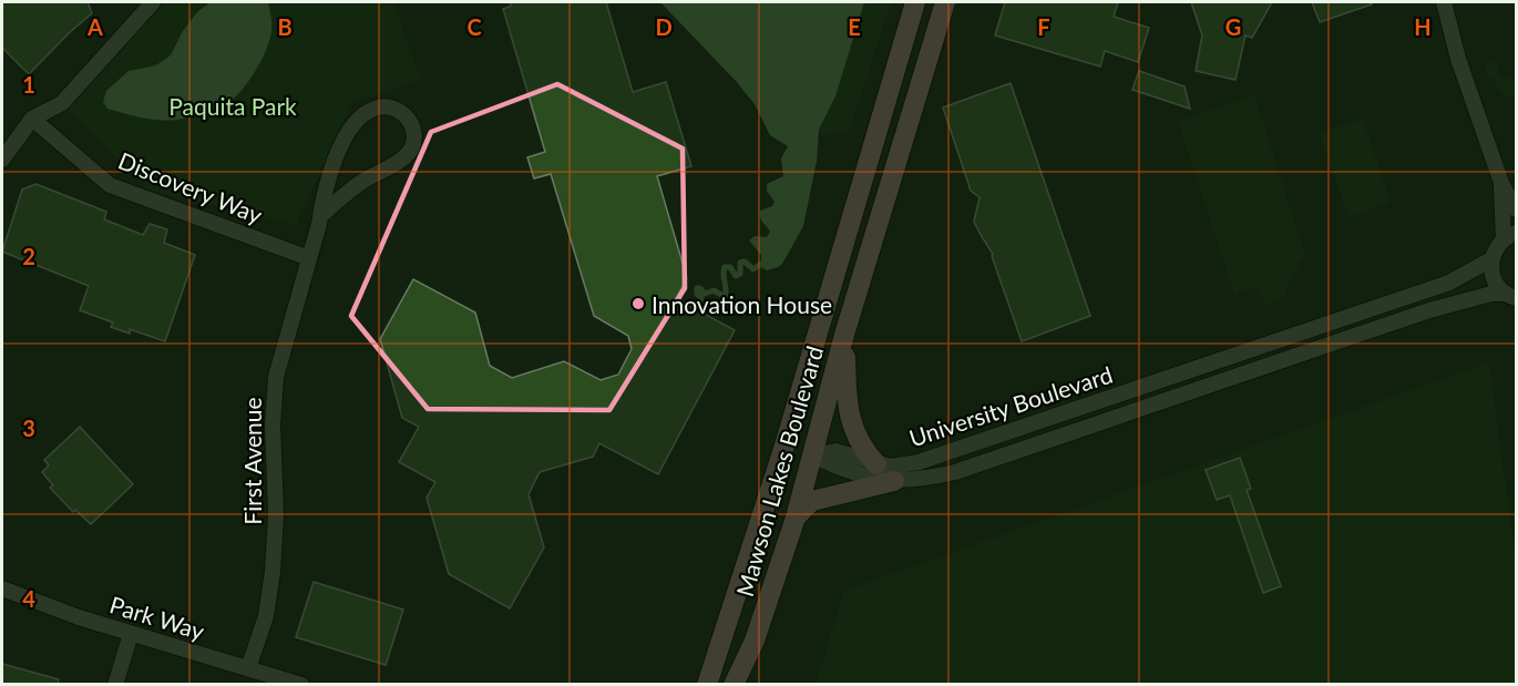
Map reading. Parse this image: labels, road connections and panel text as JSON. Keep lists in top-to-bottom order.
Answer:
{
  "streets": {
    "street": [
      "Discovery Way",
      "University Boulevard",
      "First Avenue",
      "Mawson Lakes Boulevard",
      "Park Way"
    ]
  },
  "crossings": [
    ["Discovery Way", "First Avenue"],
    ["University Boulevard", "Mawson Lakes Boulevard"],
    ["First Avenue", "Park Way"]
  ],
  "parks": ["Paquita Park"],
  "places": ["Innovation House"],
  "grid": {
    "columns": [
      "A",
      "B",
      "C",
      "D",
      "E",
      "F",
      "G",
      "H"
    ],
    "rows": [
      "1",
      "2",
      "3",
      "4"
    ]
  }
}
